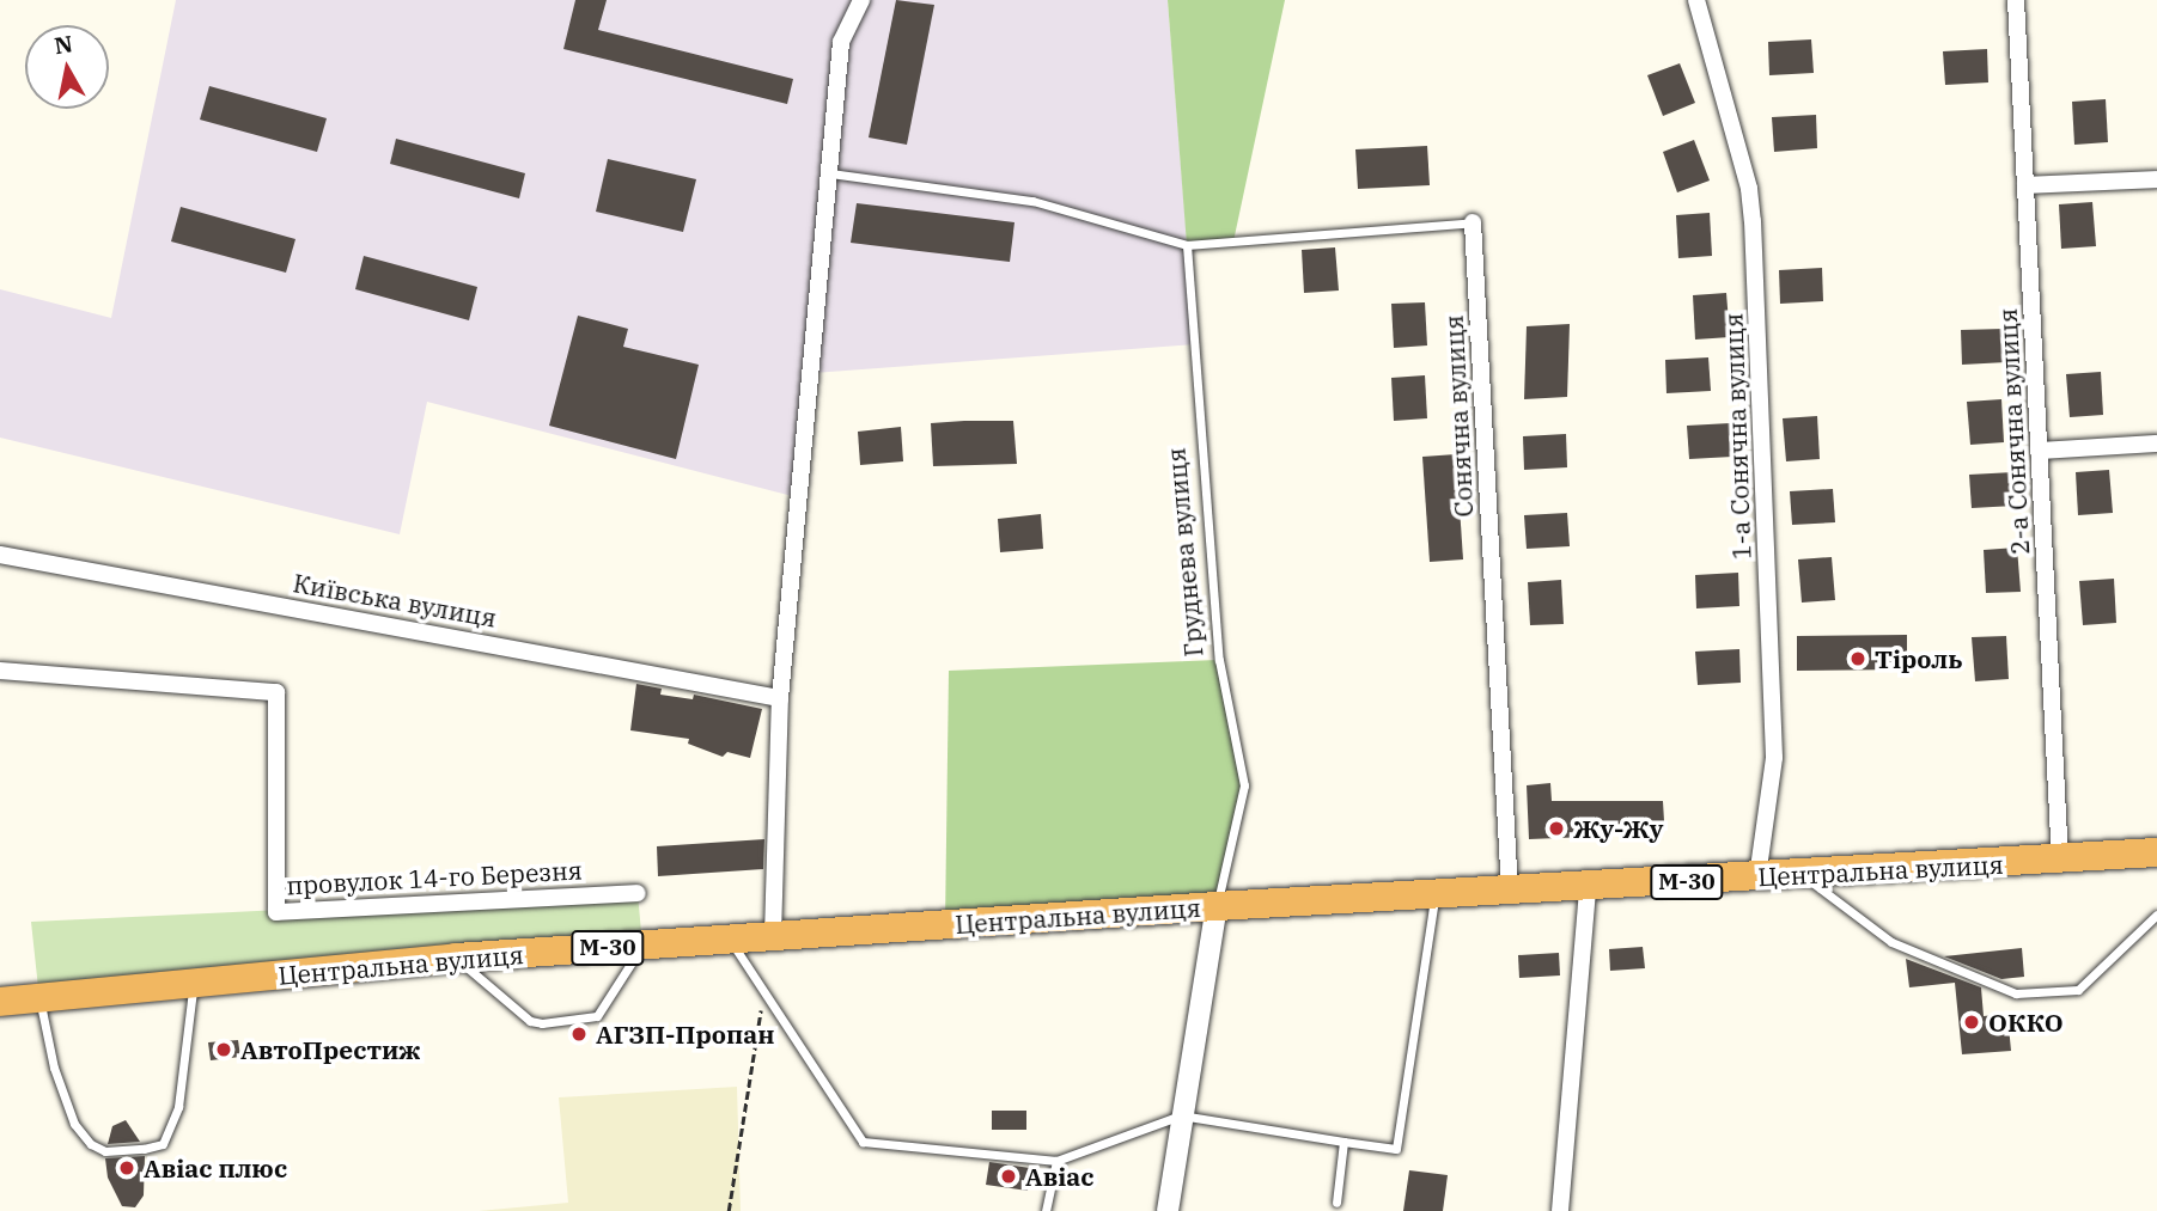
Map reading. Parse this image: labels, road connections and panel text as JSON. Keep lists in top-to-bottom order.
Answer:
{
  "streets": {
    "highway": ["Центральна вулиця", "М-30"],
    "street": [
      "Сонячна вулиця",
      "2-а Сонячна вулиця",
      "1-а Сонячна вулиця",
      "Груднева вулиця",
      "Київська вулиця",
      "провулок 14-го Березня"
    ]
  },
  "crossings": [
    ["Сонячна вулиця", "Груднева вулиця"],
    ["Сонячна вулиця", "Центральна вулиця"],
    ["2-а Сонячна вулиця", "Центральна вулиця"],
    ["1-а Сонячна вулиця", "Центральна вулиця"],
    ["Груднева вулиця", "Центральна вулиця"]
  ],
  "places": [
    "Тіроль",
    "Жу-Жу",
    "ОККО",
    "АГЗП-Пропан",
    "АвтоПрестиж",
    "Авіас плюс",
    "Авіас"
  ],
  "north": "top"
}
